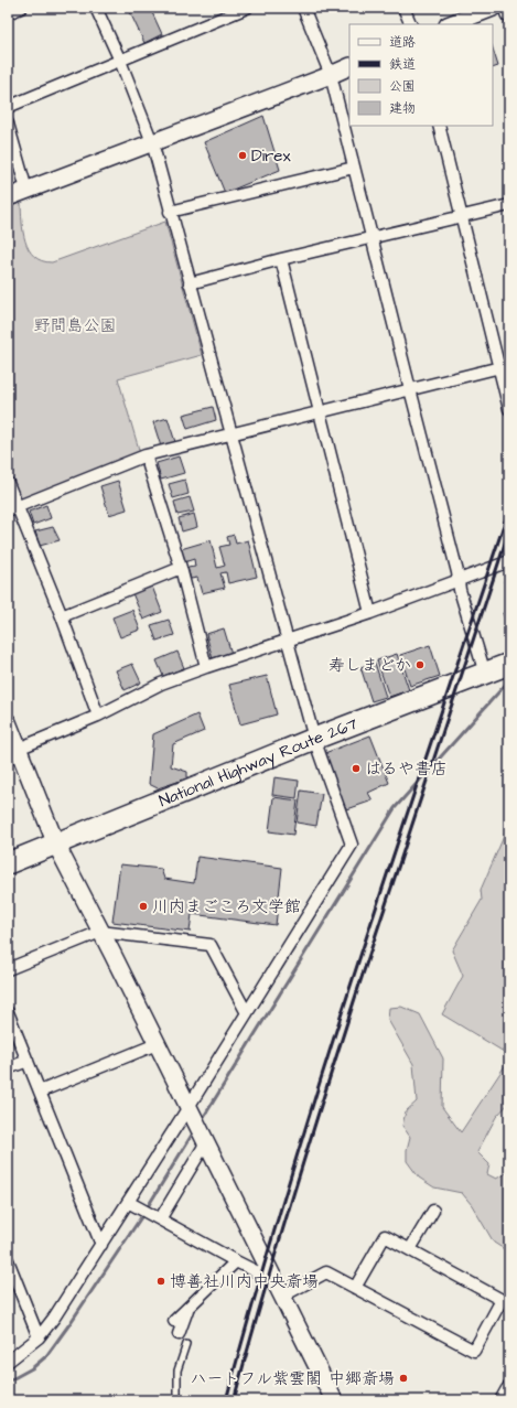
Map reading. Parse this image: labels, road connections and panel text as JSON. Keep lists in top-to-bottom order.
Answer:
{
  "streets": {
    "highway": ["National Highway Route 267"]
  },
  "parks": ["野間島公園"],
  "places": [
    "Direx",
    "寿しまどか",
    "はるや書店",
    "川内まごころ文学館",
    "博善社川内中央斎場",
    "ハートフル紫雲閣 中郷斎場"
  ],
  "legend": [
    "道路",
    "鉄道",
    "公園",
    "建物"
  ]
}
